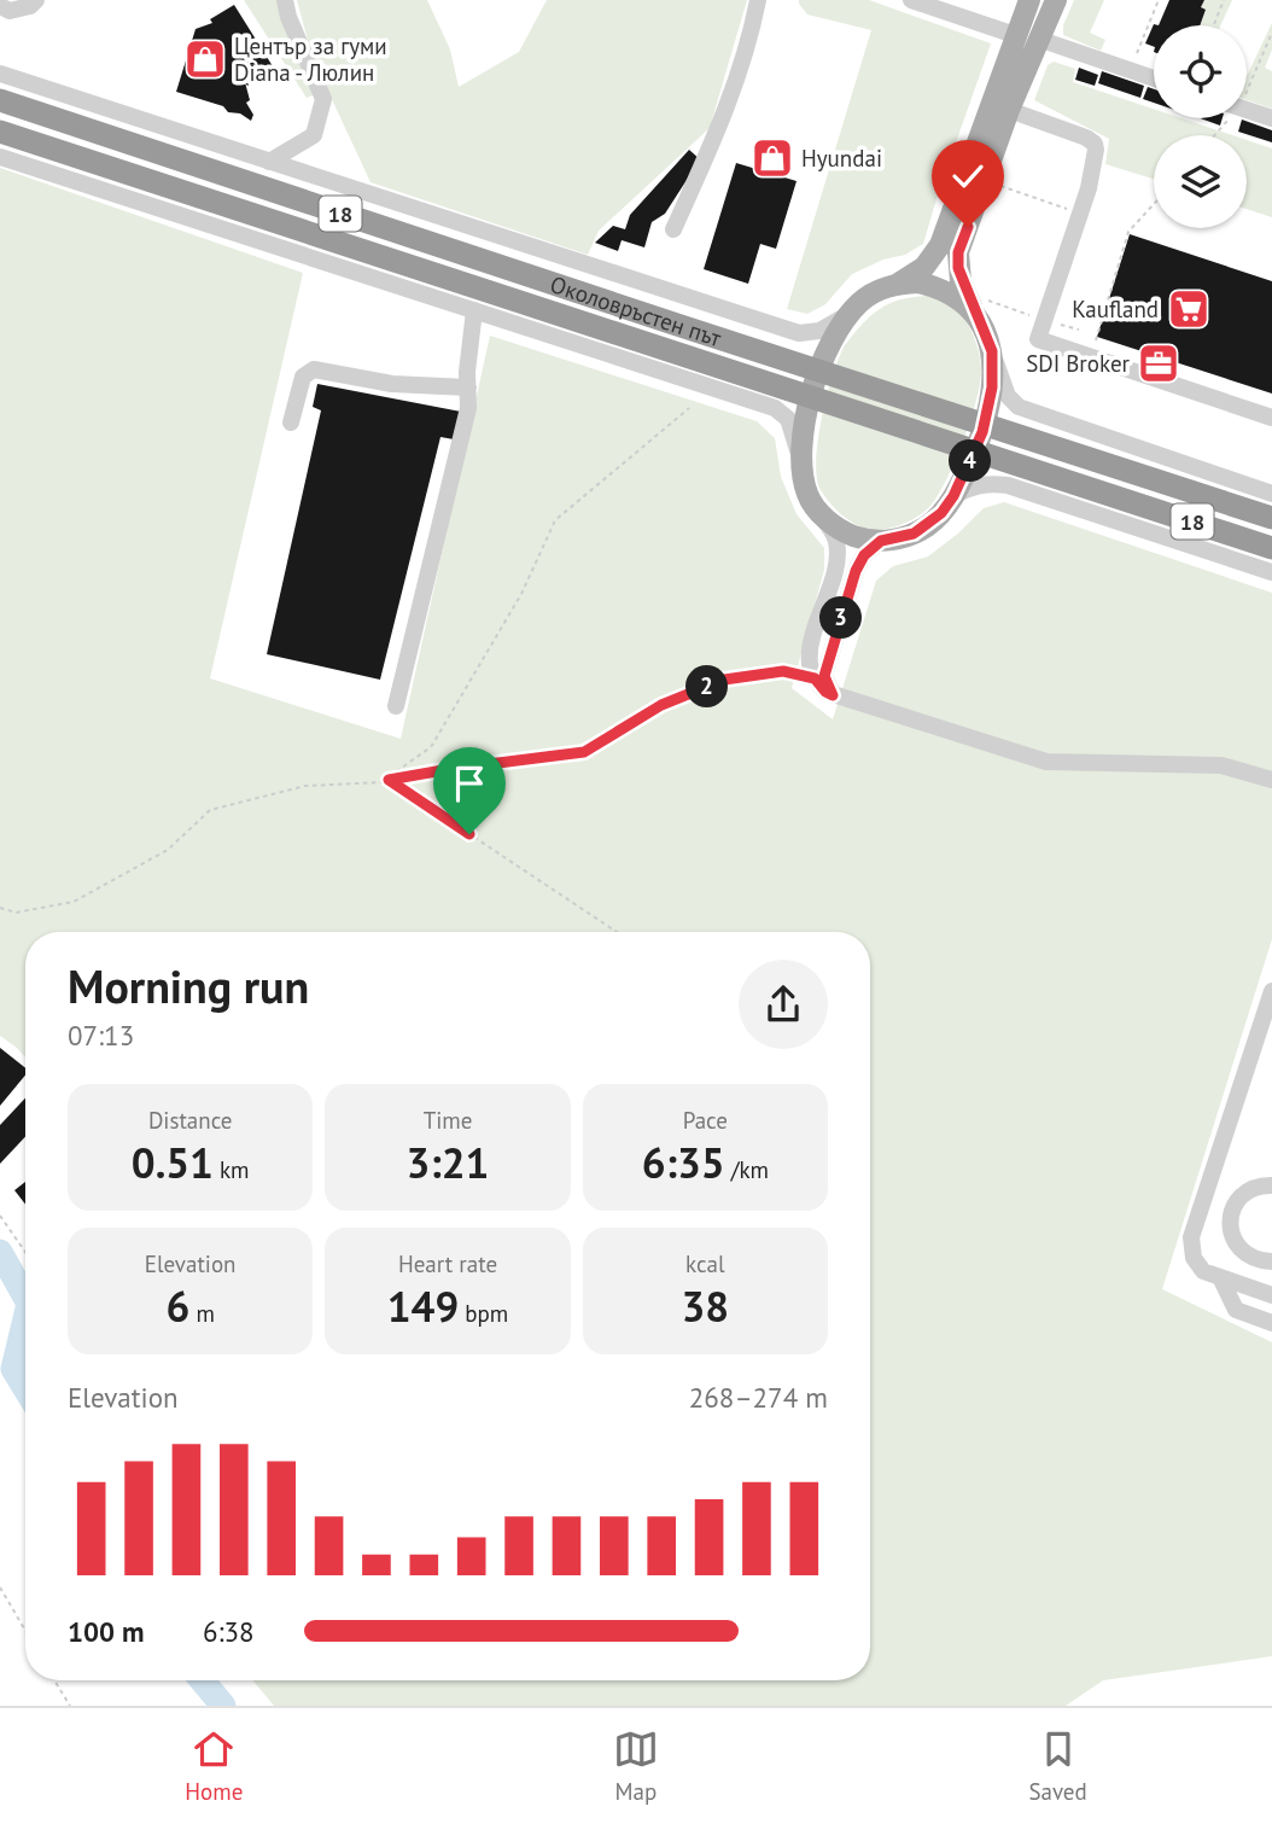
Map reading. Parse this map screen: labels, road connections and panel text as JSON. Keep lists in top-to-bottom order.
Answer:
{
  "streets": {
    "highway": ["18", "Околовръстен път"]
  },
  "places": {
    "shop": ["Център за гуми Diana - Люлин", "Hyundai"],
    "supermarket": ["Kaufland"],
    "office": ["SDI Broker"]
  },
  "page": {
    "pins": ["4", "3", "2"],
    "heading": ["Morning run", "07:13"],
    "stats": [
      ["Distance", "0.51 km"],
      ["Time", "3:21"],
      ["Pace", "6:35 /km"],
      ["Elevation", "6 m"],
      ["Heart rate", "149 bpm"],
      ["kcal", "38"]
    ],
    "chart": ["Elevation", "268–274 m"],
    "list": [
      {
        "name": "100 m",
        "note": "6:38"
      }
    ],
    "tabs": ["Home", "Map", "Saved"]
  }
}
